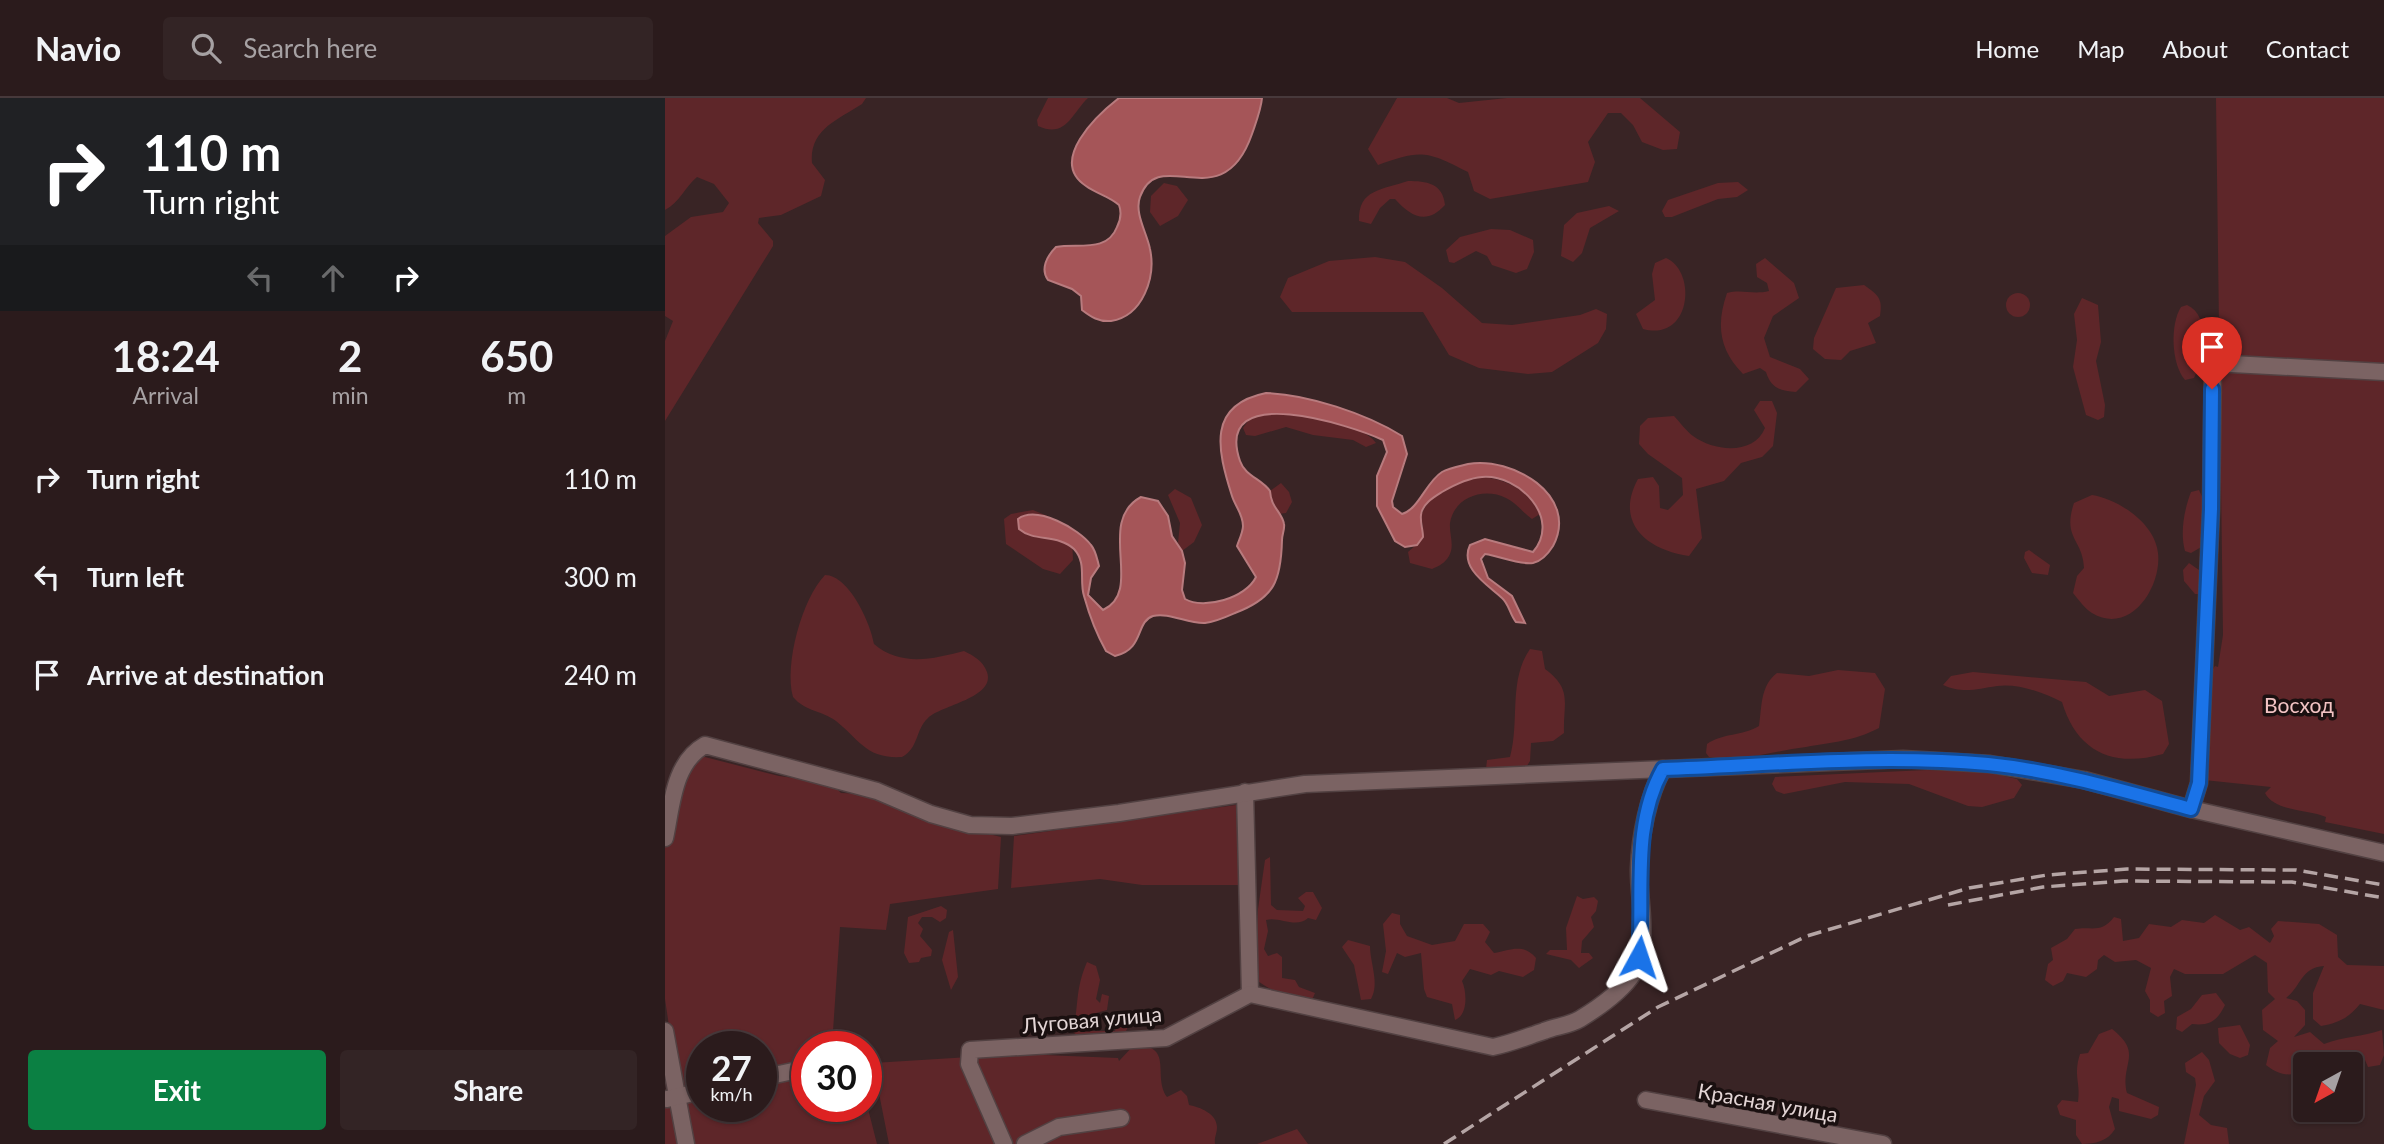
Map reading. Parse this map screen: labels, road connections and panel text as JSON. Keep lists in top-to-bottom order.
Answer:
{
  "streets": {
    "street": ["Луговая улица", "Красная улица"]
  },
  "parks": ["Восход"],
  "north": "bottom left",
  "page": {
    "header": "Navio",
    "search": "Search here",
    "nav": [
      "Home",
      "Map",
      "About",
      "Contact"
    ],
    "turn": ["110 m", "Turn right"],
    "eta": [
      "18:24",
      "Arrival",
      "2",
      "min",
      "650",
      "m"
    ],
    "list": [
      {
        "name": "Turn right",
        "value": "110 m"
      },
      {
        "name": "Turn left",
        "value": "300 m"
      },
      {
        "name": "Arrive at destination",
        "value": "240 m"
      }
    ],
    "speed": "27 km/h",
    "limit": "30",
    "buttons": ["Exit", "Share"]
  }
}
